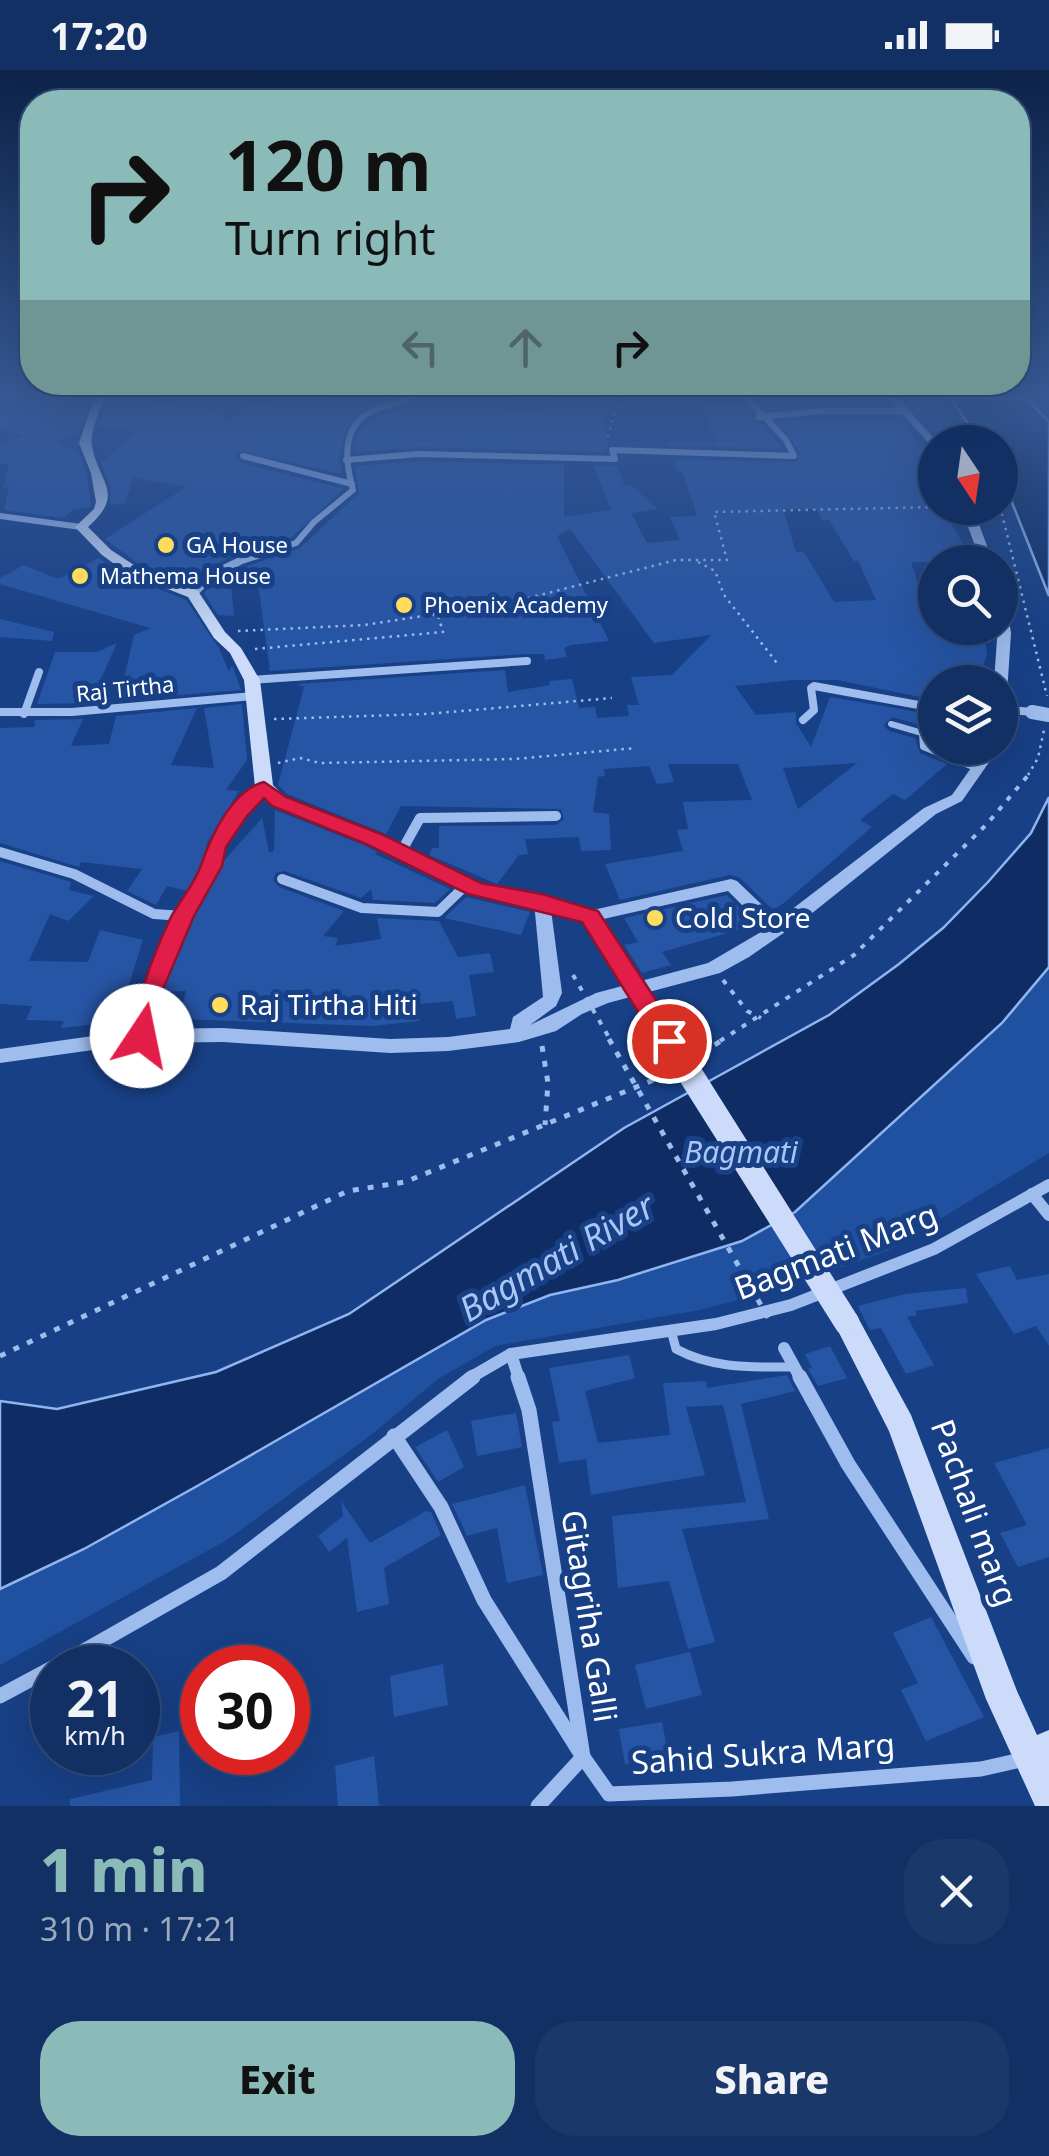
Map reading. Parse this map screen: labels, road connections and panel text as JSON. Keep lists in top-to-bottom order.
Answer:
{
  "streets": {
    "main road": ["Pachali marg"],
    "street": [
      "Raj Tirtha",
      "Bagmati Marg",
      "Gitagriha Galli",
      "Sahid Sukra Marg"
    ]
  },
  "crossings": [
    ["Bagmati Marg", "Gitagriha Galli"],
    ["Pachali marg", "Sahid Sukra Marg"],
    ["Gitagriha Galli", "Sahid Sukra Marg"]
  ],
  "water": ["Bagmati", "Bagmati River"],
  "places": [
    "GA House",
    "Mathema House",
    "Phoenix Academy",
    "Cold Store",
    "Raj Tirtha Hiti"
  ],
  "north": "bottom",
  "page": {
    "status": "17:20",
    "turn": ["120 m", "Turn right"],
    "speed": "21 km/h",
    "limit": "30",
    "heading": ["1 min", "310 m · 17:21"],
    "buttons": ["Exit", "Share"]
  }
}
